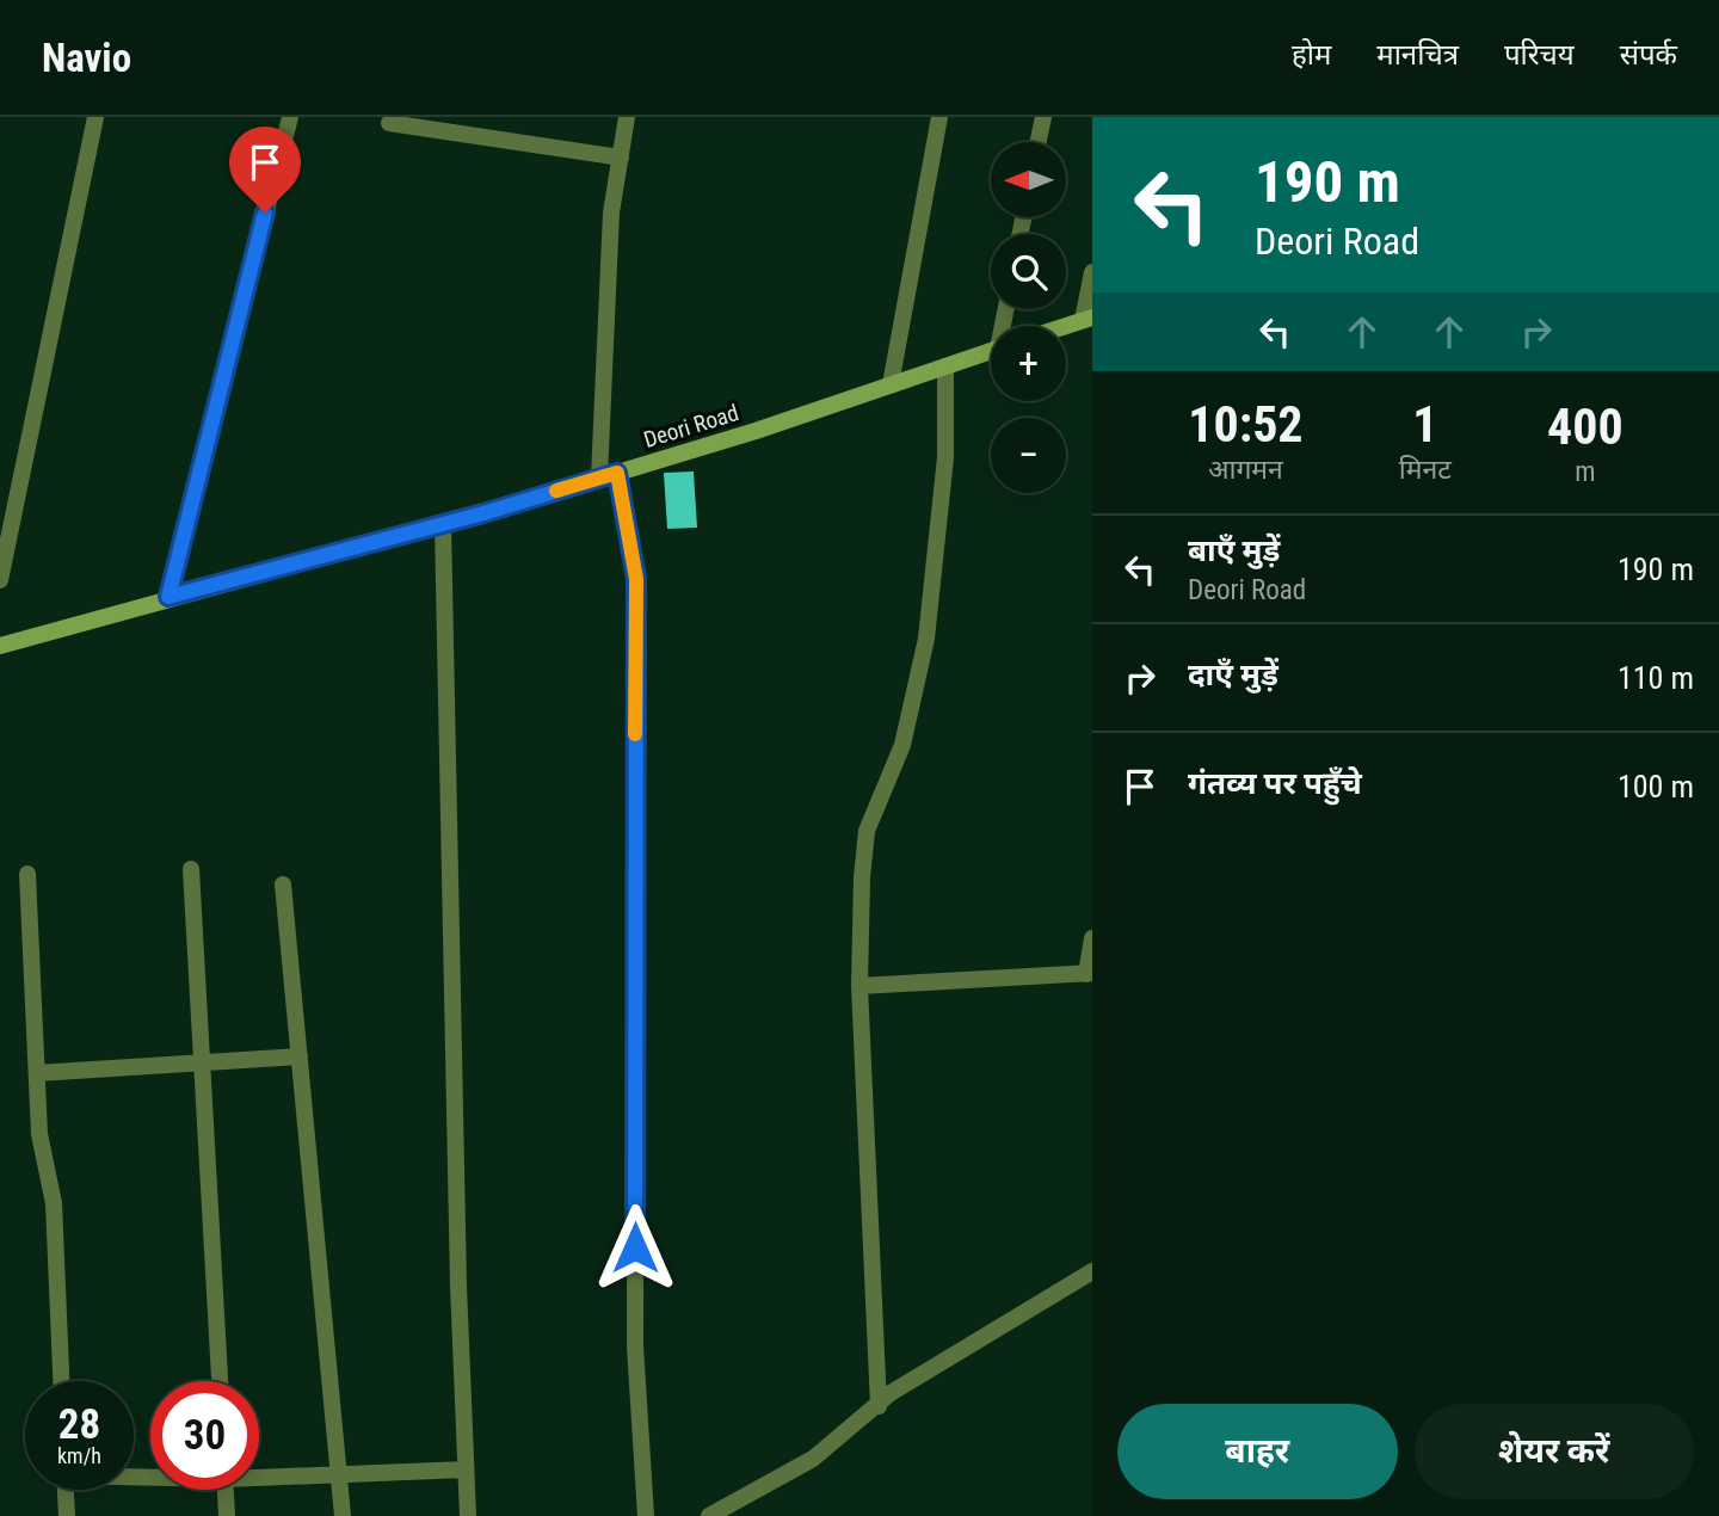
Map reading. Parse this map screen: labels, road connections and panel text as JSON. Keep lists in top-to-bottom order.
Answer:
{
  "streets": {
    "street": ["Deori Road"]
  },
  "north": "left",
  "page": {
    "header": "Navio",
    "nav": [
      "होम",
      "मानचित्र",
      "परिचय",
      "संपर्क"
    ],
    "turn": ["190 m", "Deori Road"],
    "map_buttons": ["+", "−"],
    "eta": [
      "10:52",
      "आगमन",
      "1",
      "मिनट",
      "400",
      "m"
    ],
    "list": [
      {
        "name": "बाएँ मुड़ें",
        "note": "Deori Road",
        "value": "190 m"
      },
      {
        "name": "दाएँ मुड़ें",
        "value": "110 m"
      },
      {
        "name": "गंतव्य पर पहुँचे",
        "value": "100 m"
      }
    ],
    "speed": "28 km/h",
    "limit": "30",
    "buttons": ["बाहर", "शेयर करें"]
  }
}
